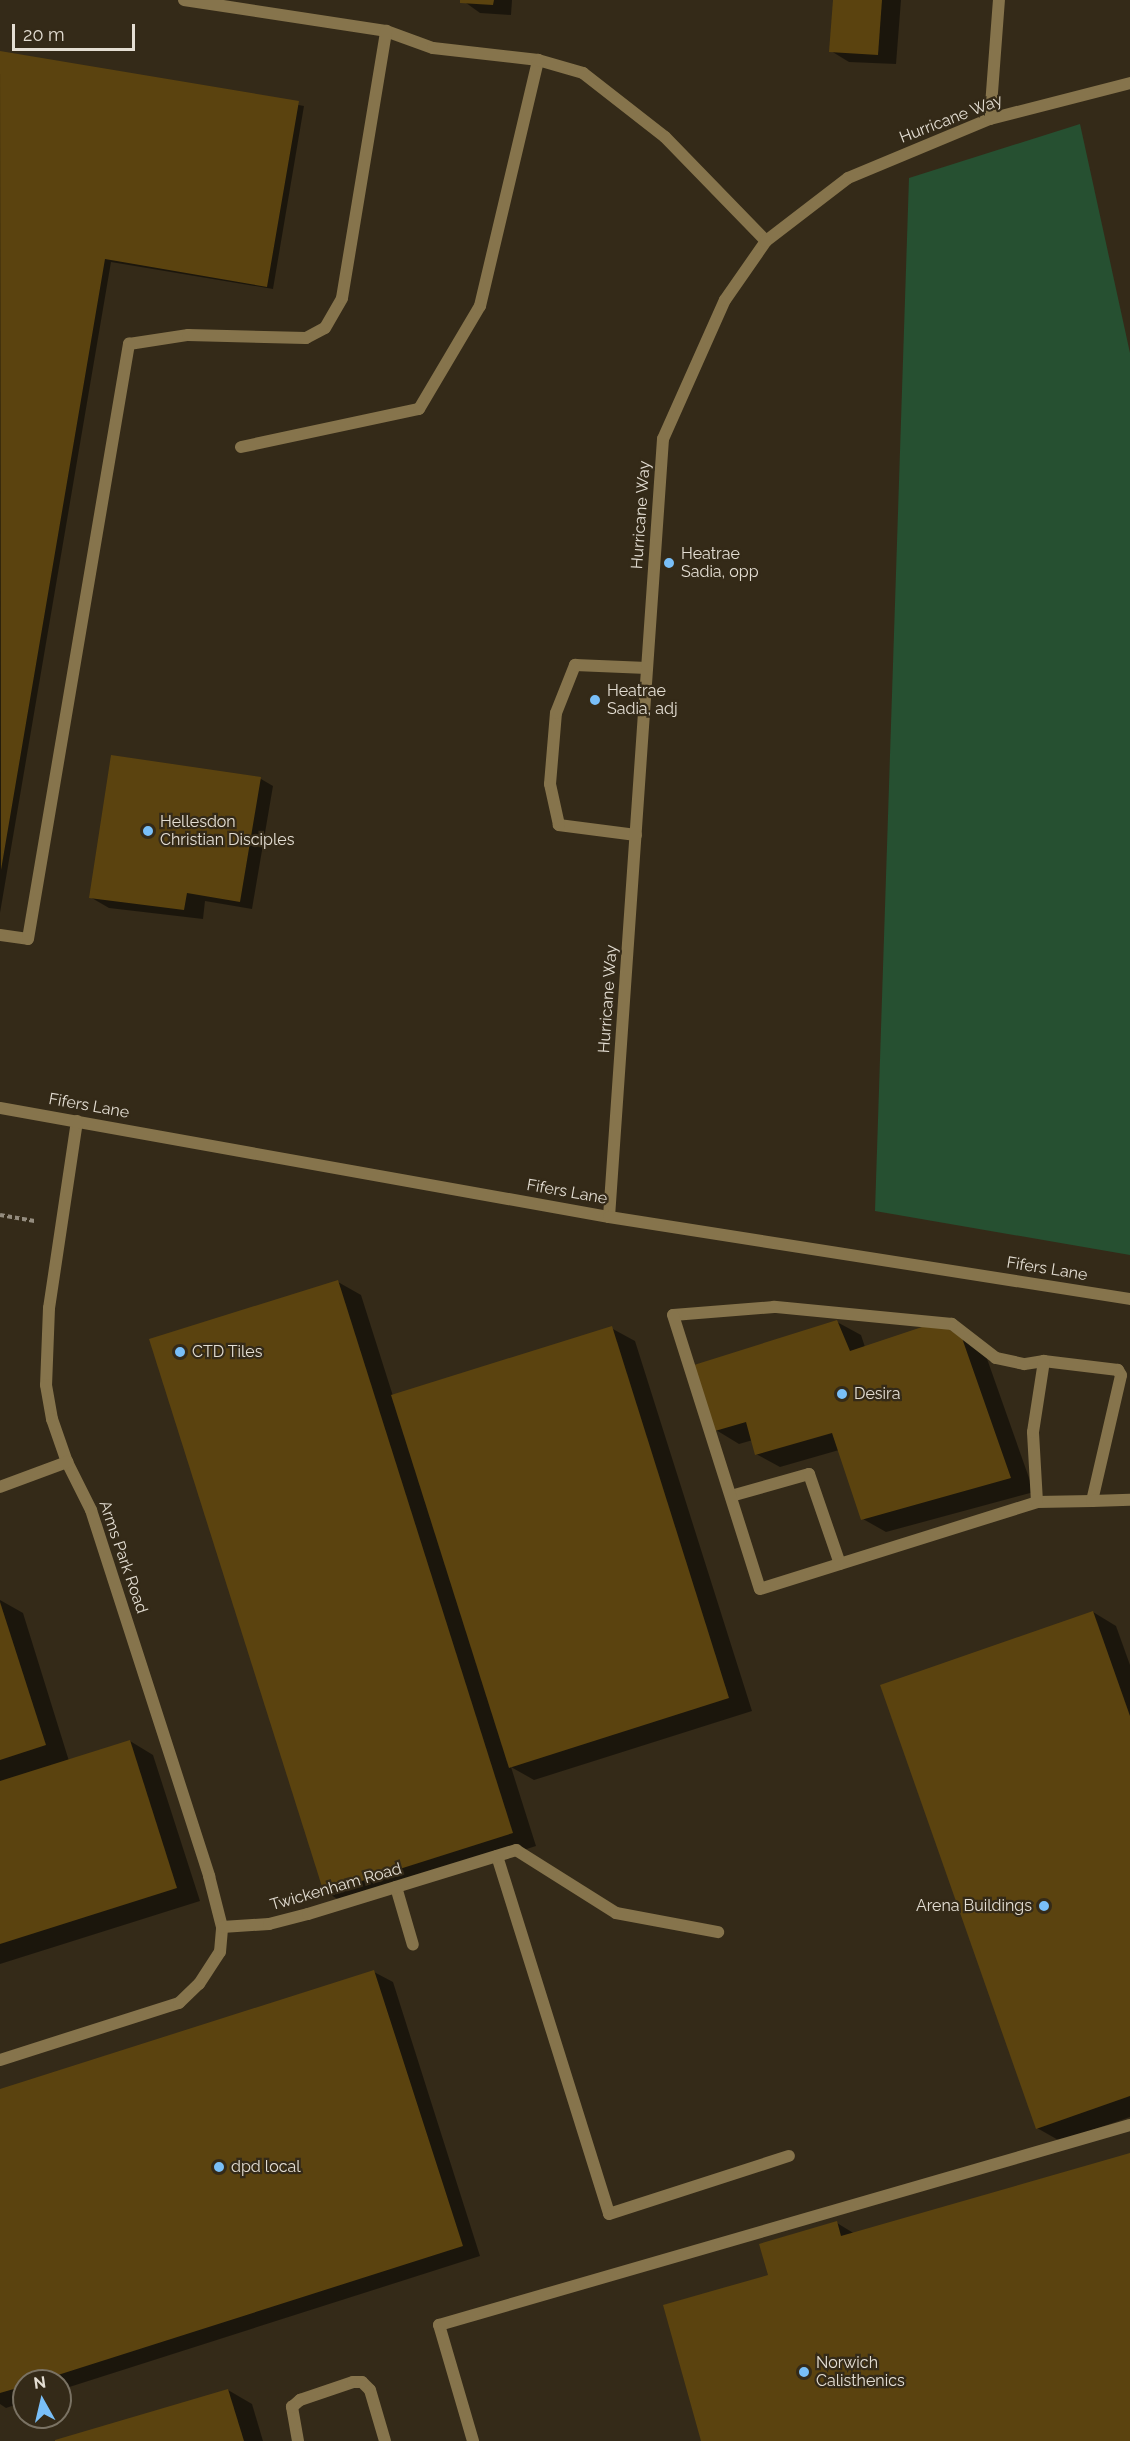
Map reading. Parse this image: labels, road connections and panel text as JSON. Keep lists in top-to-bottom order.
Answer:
{
  "streets": {
    "street": [
      "Hurricane Way",
      "Fifers Lane",
      "Arms Park Road",
      "Twickenham Road"
    ]
  },
  "crossings": [
    ["Hurricane Way", "Fifers Lane"],
    ["Fifers Lane", "Arms Park Road"],
    ["Arms Park Road", "Twickenham Road"]
  ],
  "places": [
    "Heatrae Sadia, opp",
    "Heatrae Sadia, adj",
    "Hellesdon Christian Disciples",
    "CTD Tiles",
    "Desira",
    "Arena Buildings",
    "dpd local",
    "Norwich Calisthenics"
  ],
  "scale_bar": "20 m",
  "north": "top"
}
